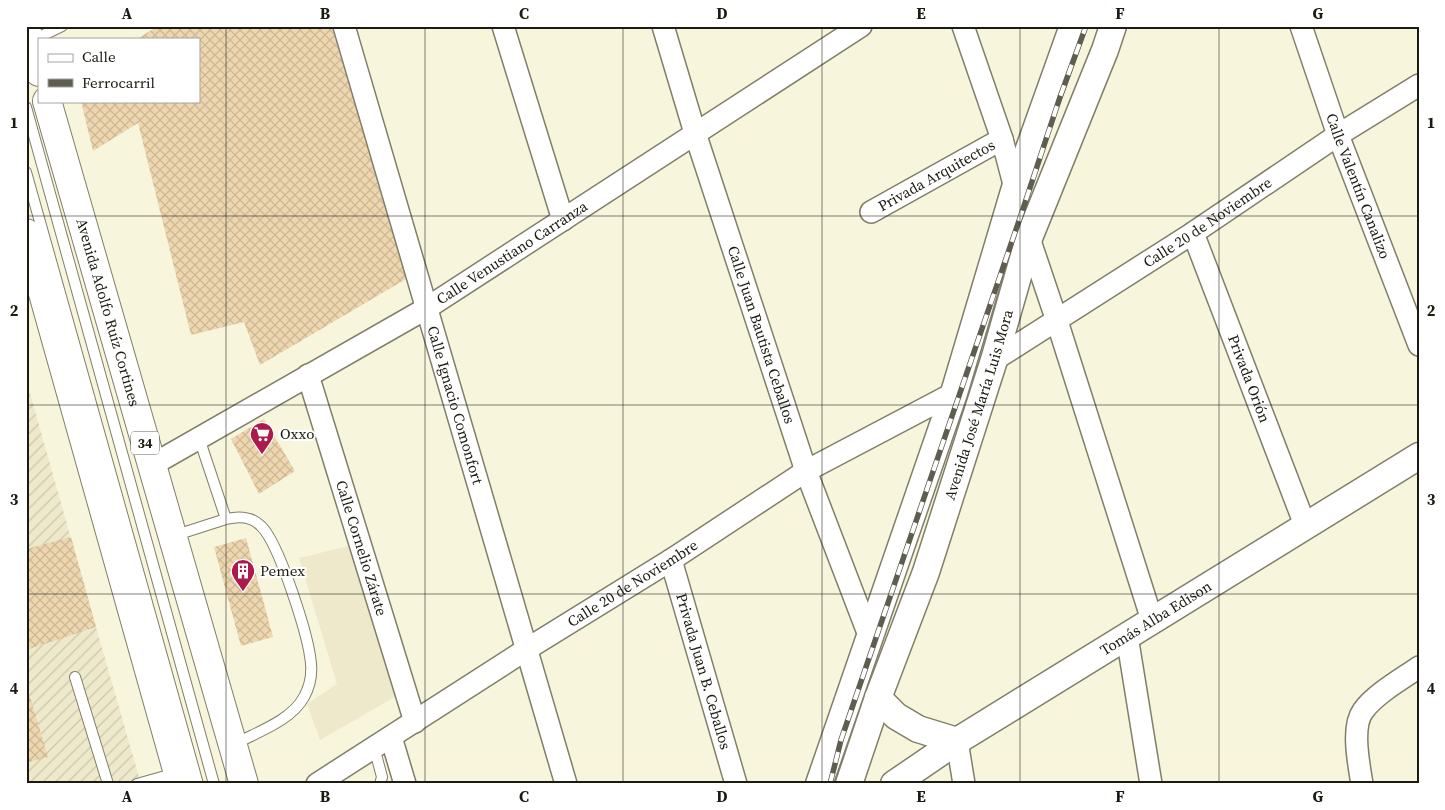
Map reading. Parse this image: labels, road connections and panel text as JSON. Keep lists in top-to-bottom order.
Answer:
{
  "streets": {
    "main road": ["Avenida Adolfo Ruíz Cortines", "34"],
    "street": [
      "Privada Arquitectos",
      "Calle Valentín Canalizo",
      "Calle 20 de Noviembre",
      "Calle Venustiano Carranza",
      "Calle Juan Bautista Ceballos",
      "Privada Orión",
      "Avenida José María Luis Mora",
      "Calle Ignacio Comonfort",
      "Calle Cornelio Zárate",
      "Tomás Alba Edison",
      "Privada Juan B. Ceballos"
    ]
  },
  "crossings": [
    ["Calle Valentín Canalizo", "Calle 20 de Noviembre"],
    ["Calle 20 de Noviembre", "Calle Juan Bautista Ceballos"],
    ["Calle 20 de Noviembre", "Privada Orión"],
    ["Calle 20 de Noviembre", "Avenida José María Luis Mora"],
    ["Calle 20 de Noviembre", "Calle Ignacio Comonfort"],
    ["Calle 20 de Noviembre", "Calle Cornelio Zárate"],
    ["Calle 20 de Noviembre", "Privada Juan B. Ceballos"],
    ["Calle Venustiano Carranza", "Avenida Adolfo Ruíz Cortines"],
    ["Calle Venustiano Carranza", "Calle Juan Bautista Ceballos"],
    ["Calle Venustiano Carranza", "Calle Ignacio Comonfort"],
    ["Calle Venustiano Carranza", "Calle Cornelio Zárate"],
    ["Calle Juan Bautista Ceballos", "Avenida José María Luis Mora"],
    ["Privada Orión", "Tomás Alba Edison"]
  ],
  "places": {
    "supermarket": ["Oxxo"],
    "building": ["Pemex"]
  },
  "legend": ["Calle", "Ferrocarril"],
  "grid": {
    "columns": [
      "A",
      "B",
      "C",
      "D",
      "E",
      "F",
      "G"
    ],
    "rows": [
      "1",
      "2",
      "3",
      "4"
    ]
  }
}
